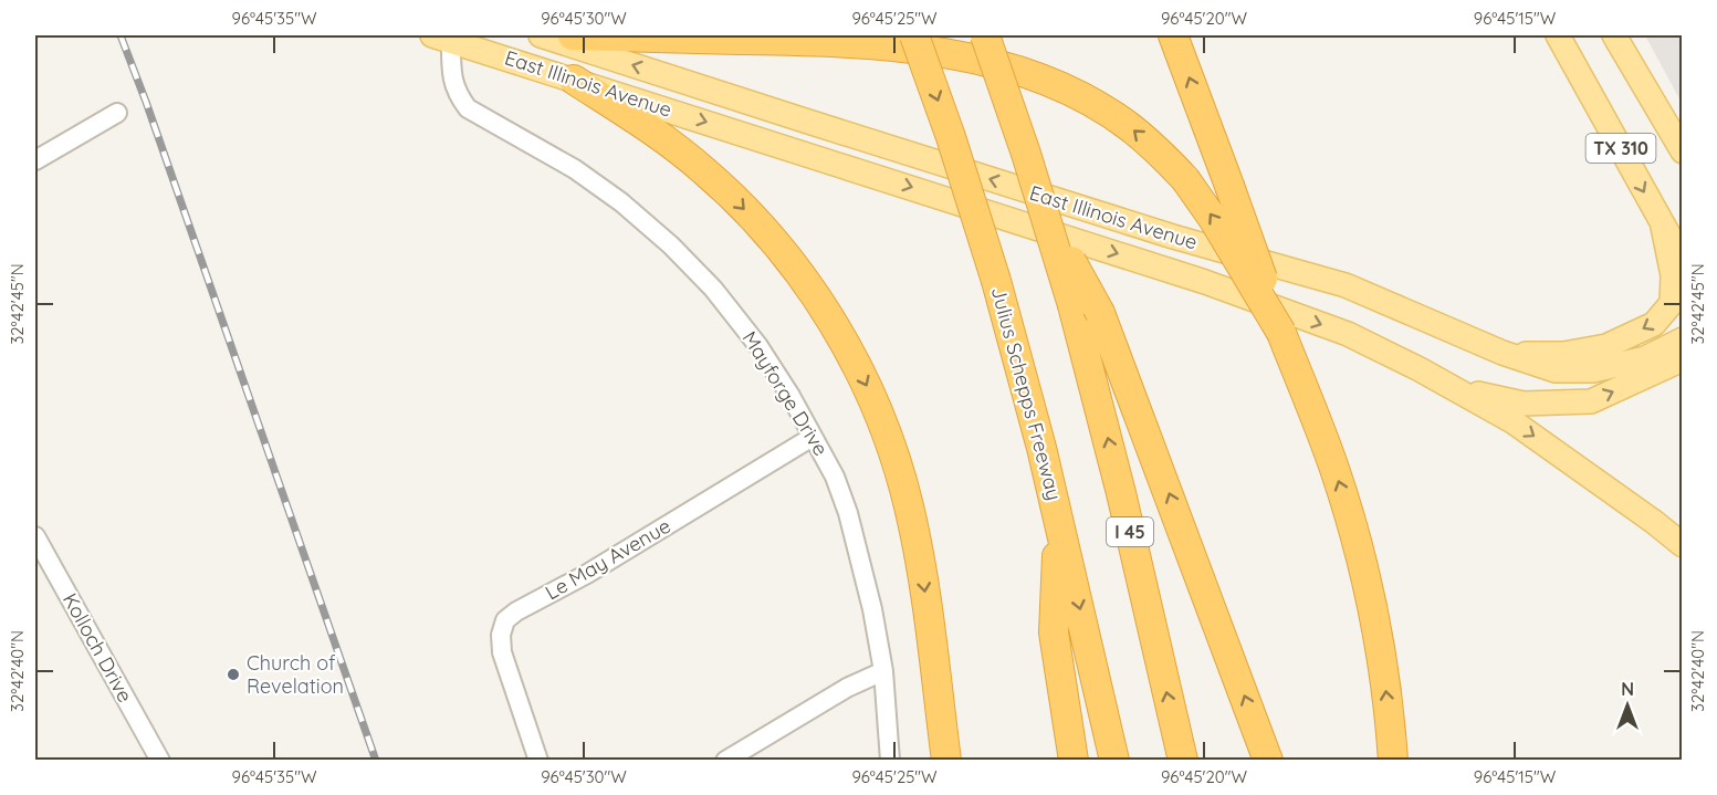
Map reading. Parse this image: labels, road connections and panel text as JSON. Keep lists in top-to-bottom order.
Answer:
{
  "streets": {
    "highway": ["Julius Schepps Freeway", "I 45"],
    "main road": ["East Illinois Avenue", "TX 310"],
    "street": ["Mayforge Drive", "Le May Avenue", "Kolloch Drive"]
  },
  "crossings": [
    ["East Illinois Avenue", "Mayforge Drive"],
    ["Mayforge Drive", "Le May Avenue"]
  ],
  "places": ["Church of Revelation"],
  "north": "top",
  "coordinates": [
    "96°45'35\"W",
    "96°45'30\"W",
    "96°45'25\"W",
    "96°45'20\"W",
    "96°45'15\"W",
    "32°42'45\"N",
    "32°42'40\"N"
  ]
}
